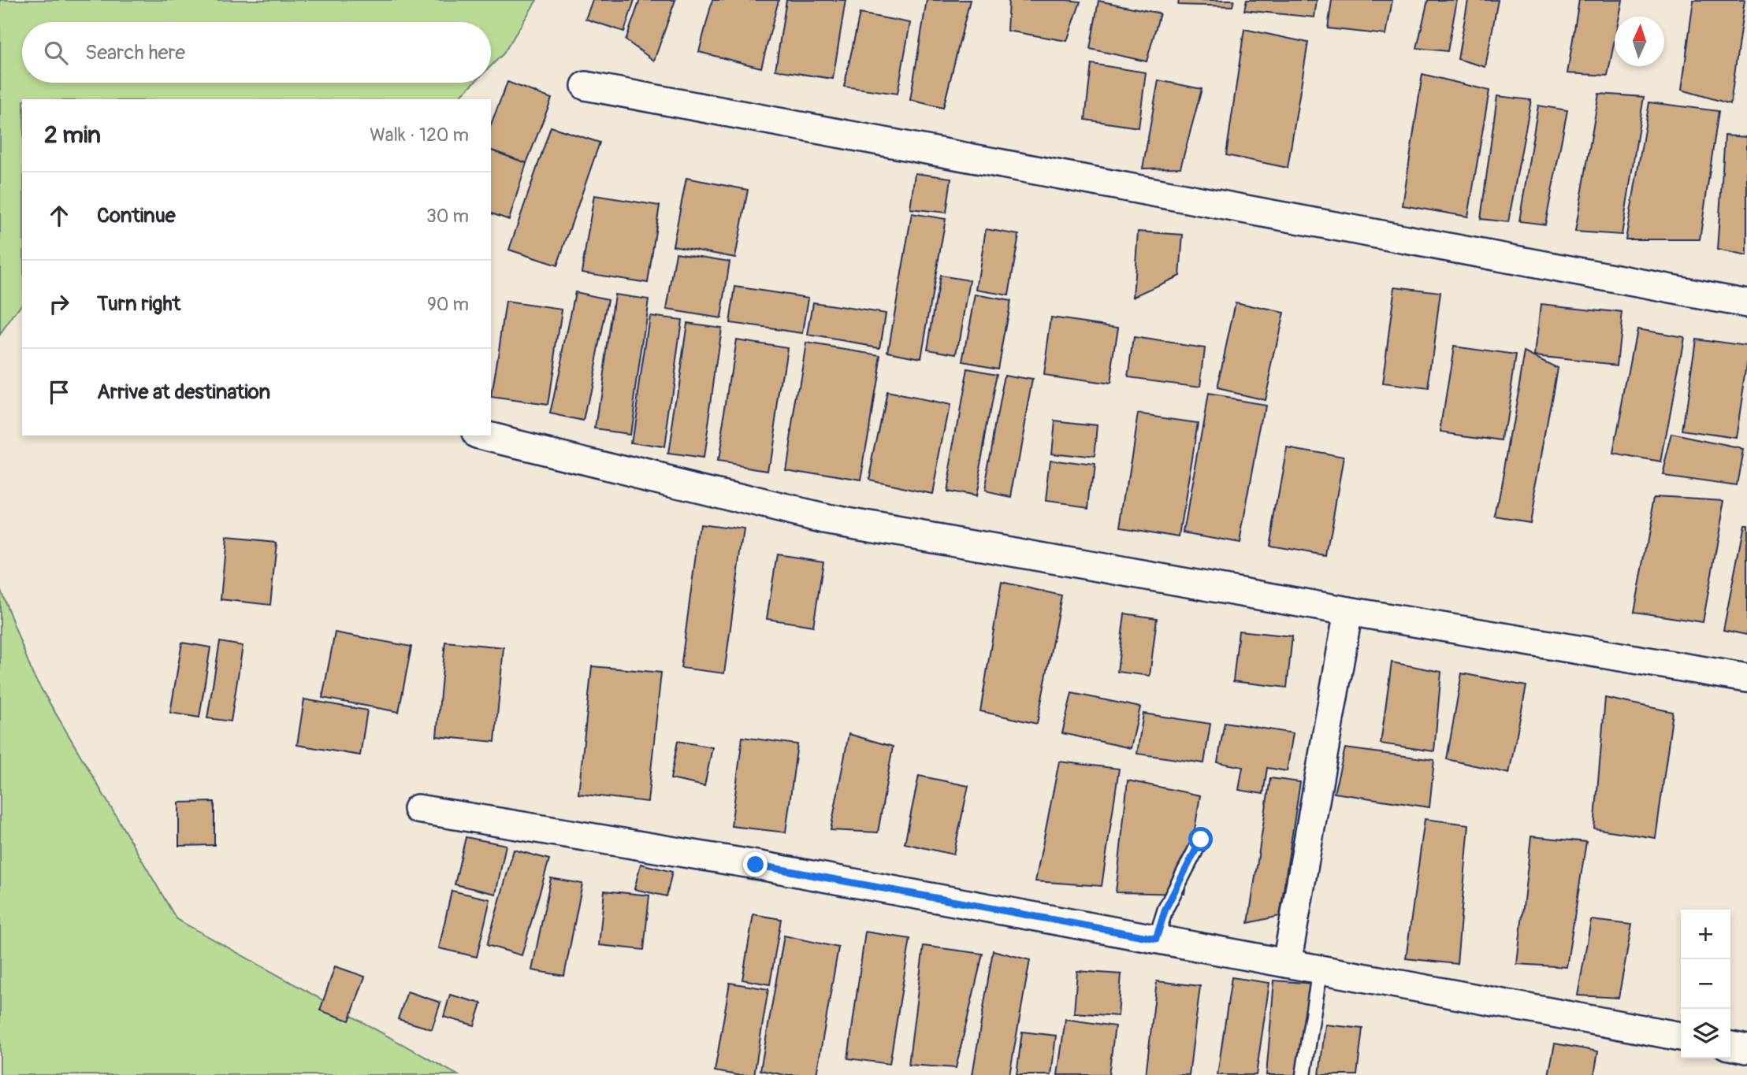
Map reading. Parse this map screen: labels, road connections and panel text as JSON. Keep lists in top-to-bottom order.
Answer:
{
  "north": "top",
  "page": {
    "search": "Search here",
    "heading": ["2 min", "Walk · 120 m"],
    "list": [
      ["Continue", "30 m"],
      ["Turn right", "90 m"],
      "Arrive at destination"
    ],
    "map_buttons": ["+", "−"]
  }
}
